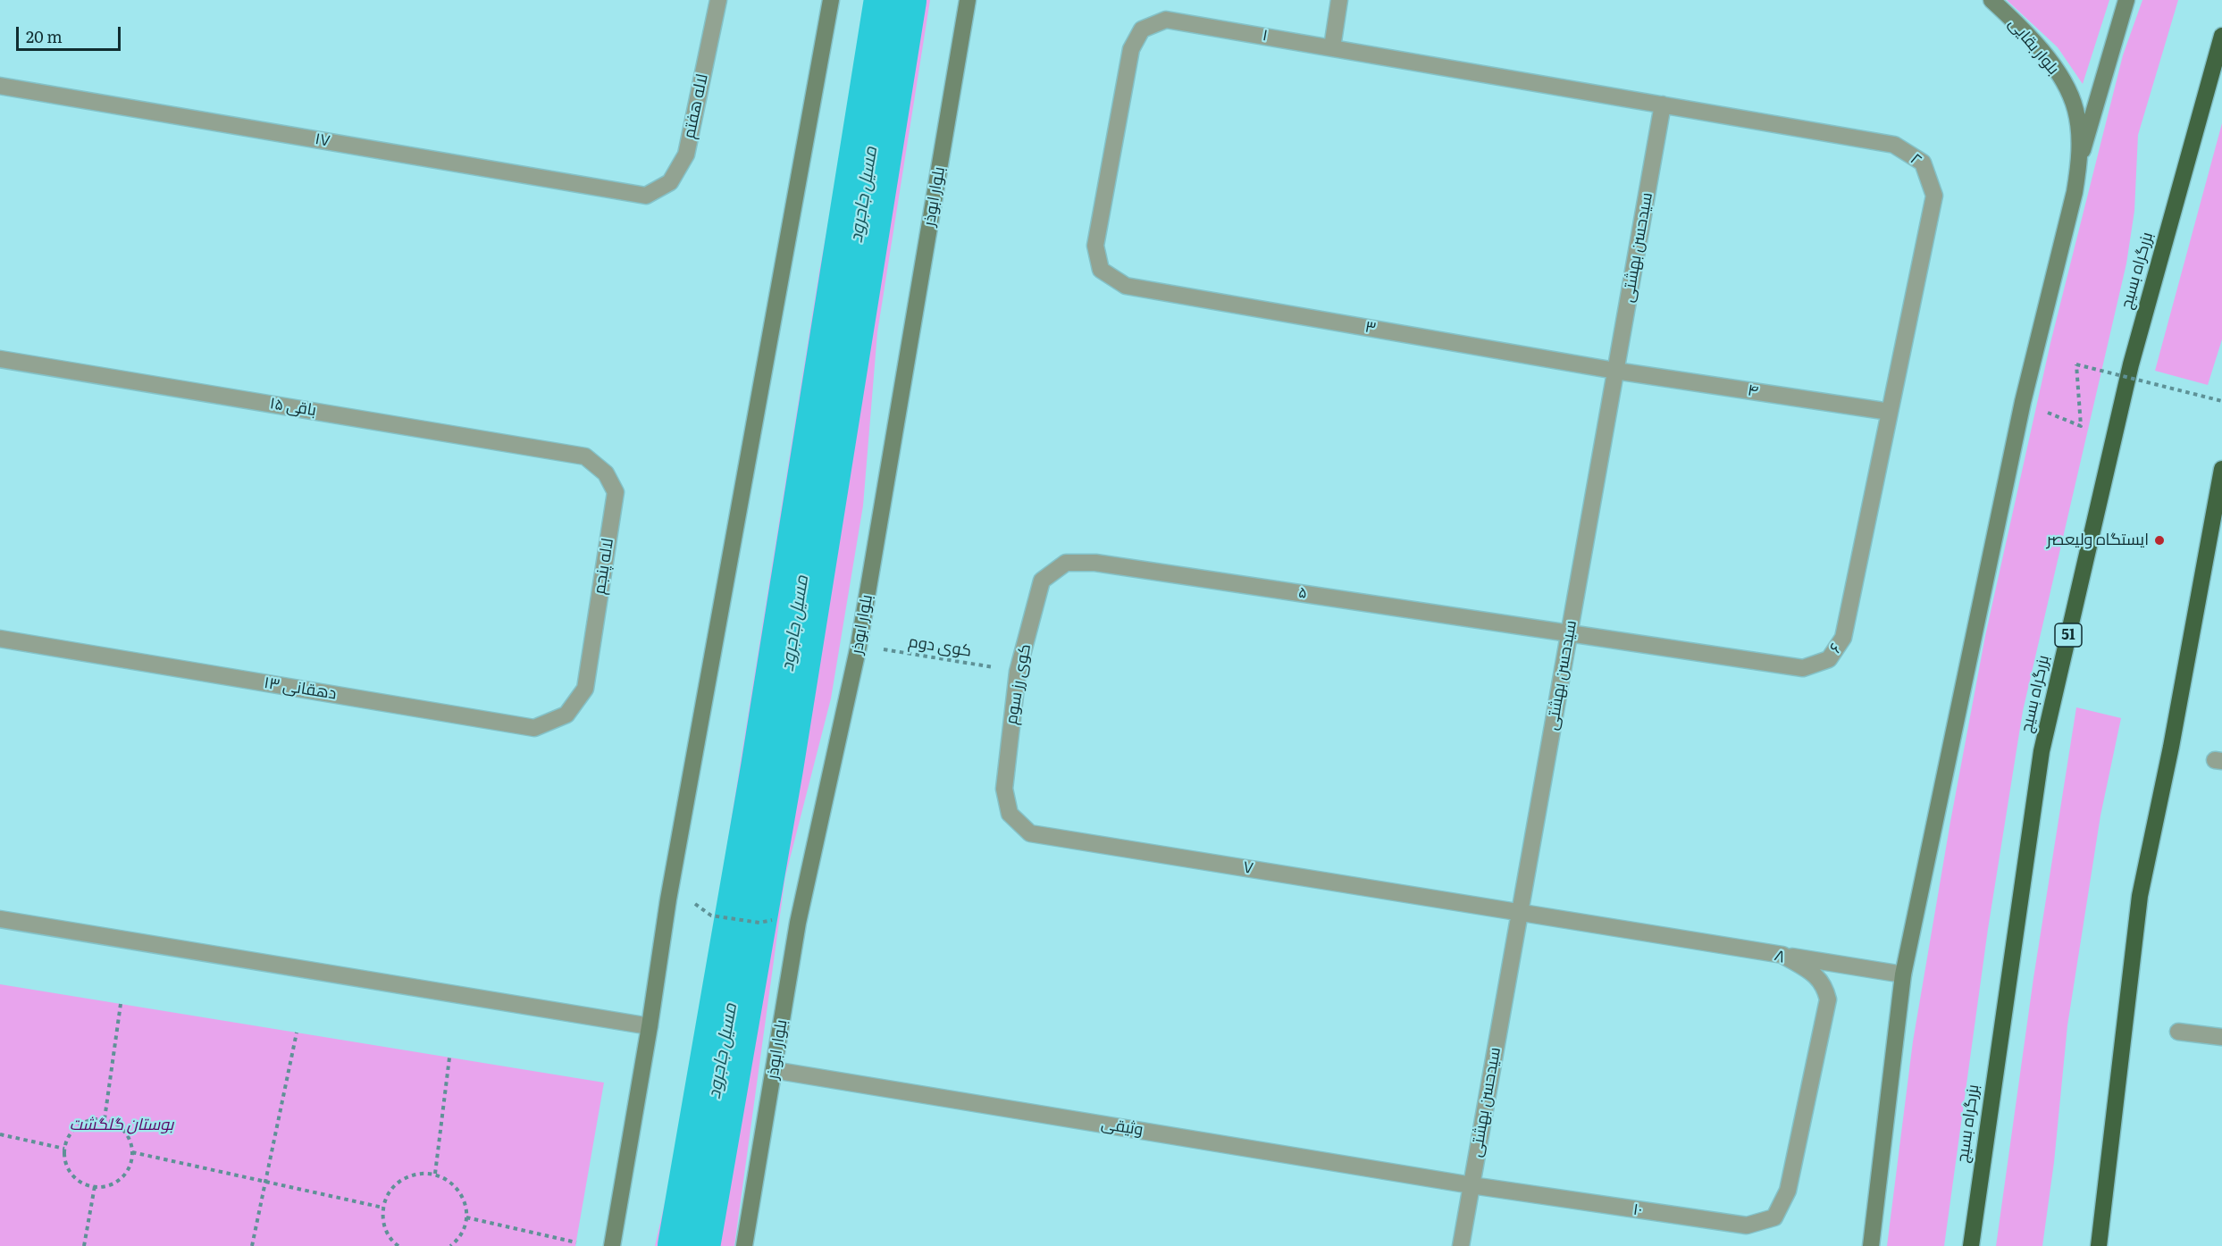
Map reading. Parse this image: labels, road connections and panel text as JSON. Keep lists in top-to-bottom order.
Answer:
{
  "streets": {
    "highway": ["بزرگراه بسیج", "51"],
    "main road": ["بلوار بقایی", "بلوار ابوذر"],
    "street": [
      "۱",
      "لاله هفتم",
      "۱۷",
      "۲",
      "سیدحسن بهشتی",
      "۳",
      "۴",
      "باقی ۱۵",
      "لاله پنجم",
      "۵",
      "۶",
      "کوی رز سوم",
      "دهقانی ۱۳",
      "۷",
      "۸",
      "وثیقی",
      "۱۰"
    ],
    "path": ["کوی دوم"]
  },
  "crossings": [
    ["۱", "۲"],
    ["۱", "سیدحسن بهشتی"],
    ["۱", "۳"],
    ["لاله هفتم", "۱۷"],
    ["۲", "سیدحسن بهشتی"],
    ["۲", "۴"],
    ["۲", "۶"],
    ["بلوار ابوذر", "کوی دوم"],
    ["بلوار ابوذر", "وثیقی"],
    ["سیدحسن بهشتی", "۳"],
    ["سیدحسن بهشتی", "۴"],
    ["سیدحسن بهشتی", "۵"],
    ["سیدحسن بهشتی", "۶"],
    ["سیدحسن بهشتی", "۷"],
    ["سیدحسن بهشتی", "۸"],
    ["سیدحسن بهشتی", "وثیقی"],
    ["سیدحسن بهشتی", "۱۰"],
    ["۳", "۴"],
    ["۴", "۶"],
    ["باقی ۱۵", "لاله پنجم"],
    ["لاله پنجم", "دهقانی ۱۳"],
    ["۵", "۶"],
    ["۵", "کوی رز سوم"],
    ["کوی دوم", "کوی رز سوم"],
    ["کوی رز سوم", "۷"],
    ["۷", "۸"],
    ["۸", "۱۰"],
    ["وثیقی", "۱۰"]
  ],
  "water": ["مسیل جاجرود"],
  "parks": ["بوستان گلگشت"],
  "places": ["ایستگاه ولیعصر"],
  "scale_bar": "20 m"
}
